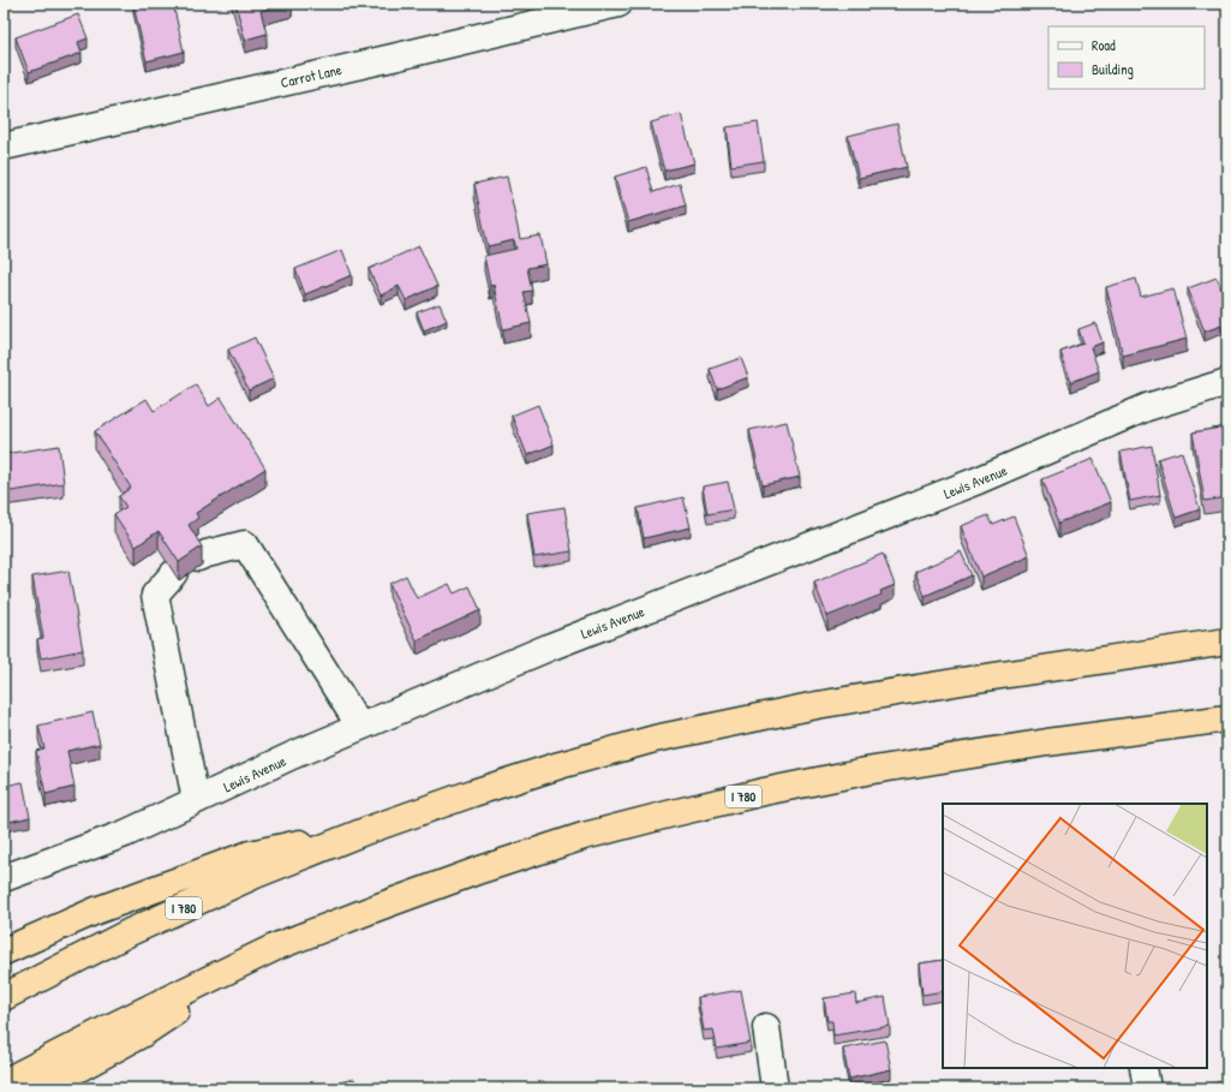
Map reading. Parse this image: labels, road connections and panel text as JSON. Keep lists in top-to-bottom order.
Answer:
{
  "streets": {
    "highway": ["I 780"],
    "street": ["Carrot Lane", "Lewis Avenue"]
  },
  "legend": ["Road", "Building"]
}
